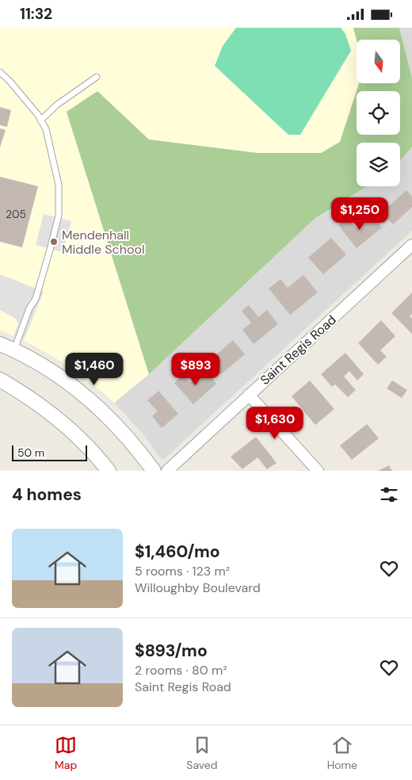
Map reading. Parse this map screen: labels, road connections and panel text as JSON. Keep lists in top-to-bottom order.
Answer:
{
  "streets": {
    "street": ["Saint Regis Road"]
  },
  "places": ["Mendenhall Middle School"],
  "house_numbers": ["205"],
  "scale_bar": "50 m",
  "north": "bottom",
  "page": {
    "status": "11:32",
    "price": [
      "$1,250",
      "$1,460",
      "$893",
      "$1,630"
    ],
    "scale": "50 m",
    "heading": "4 homes",
    "list": [
      {
        "name": "$1,460/mo",
        "note": "5 rooms · 123 m² · Willoughby Boulevard"
      },
      {
        "name": "$893/mo",
        "note": "2 rooms · 80 m² · Saint Regis Road"
      }
    ],
    "tabs": ["Map", "Saved", "Home"]
  }
}
